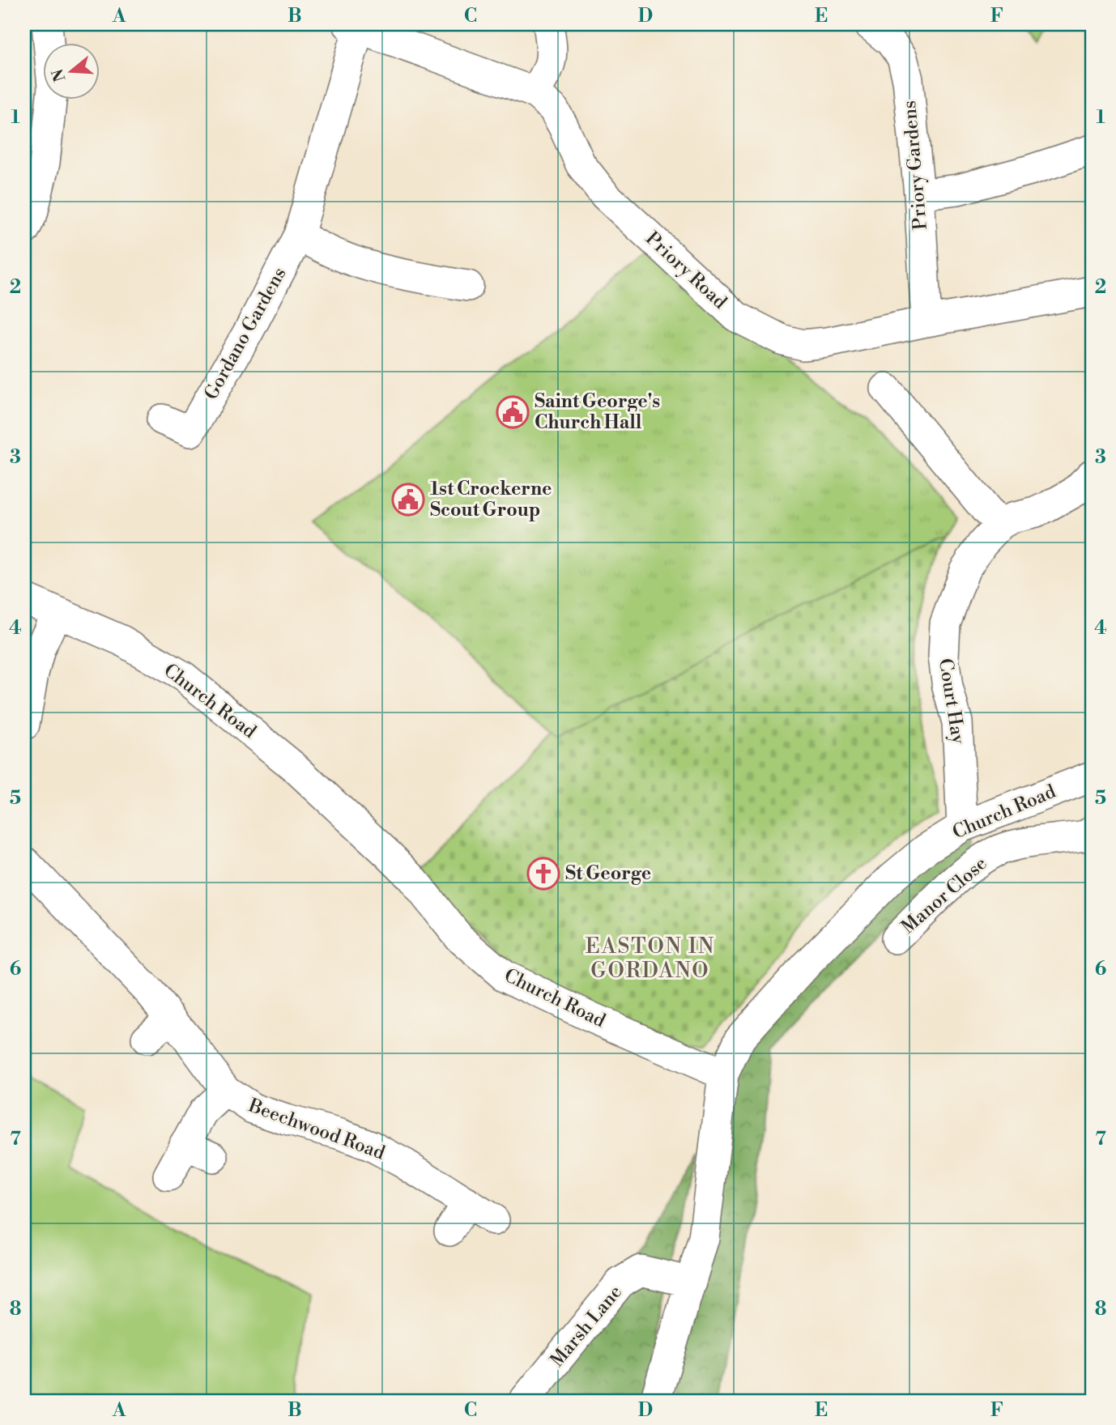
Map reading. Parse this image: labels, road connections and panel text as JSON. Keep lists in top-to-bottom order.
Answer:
{
  "streets": {
    "street": [
      "Priory Gardens",
      "Priory Road",
      "Gordano Gardens",
      "Church Road",
      "Court Hay",
      "Manor Close",
      "Beechwood Road",
      "Marsh Lane"
    ]
  },
  "crossings": [
    ["Priory Gardens", "Priory Road"],
    ["Priory Road", "Gordano Gardens"],
    ["Church Road", "Court Hay"]
  ],
  "districts": ["EASTON IN GORDANO"],
  "places": {
    "public building": ["Saint George's Church Hall", "1st Crockerne Scout Group"],
    "church": ["St George"]
  },
  "north": "left",
  "grid": {
    "columns": [
      "A",
      "B",
      "C",
      "D",
      "E",
      "F"
    ],
    "rows": [
      "1",
      "2",
      "3",
      "4",
      "5",
      "6",
      "7",
      "8"
    ]
  }
}
